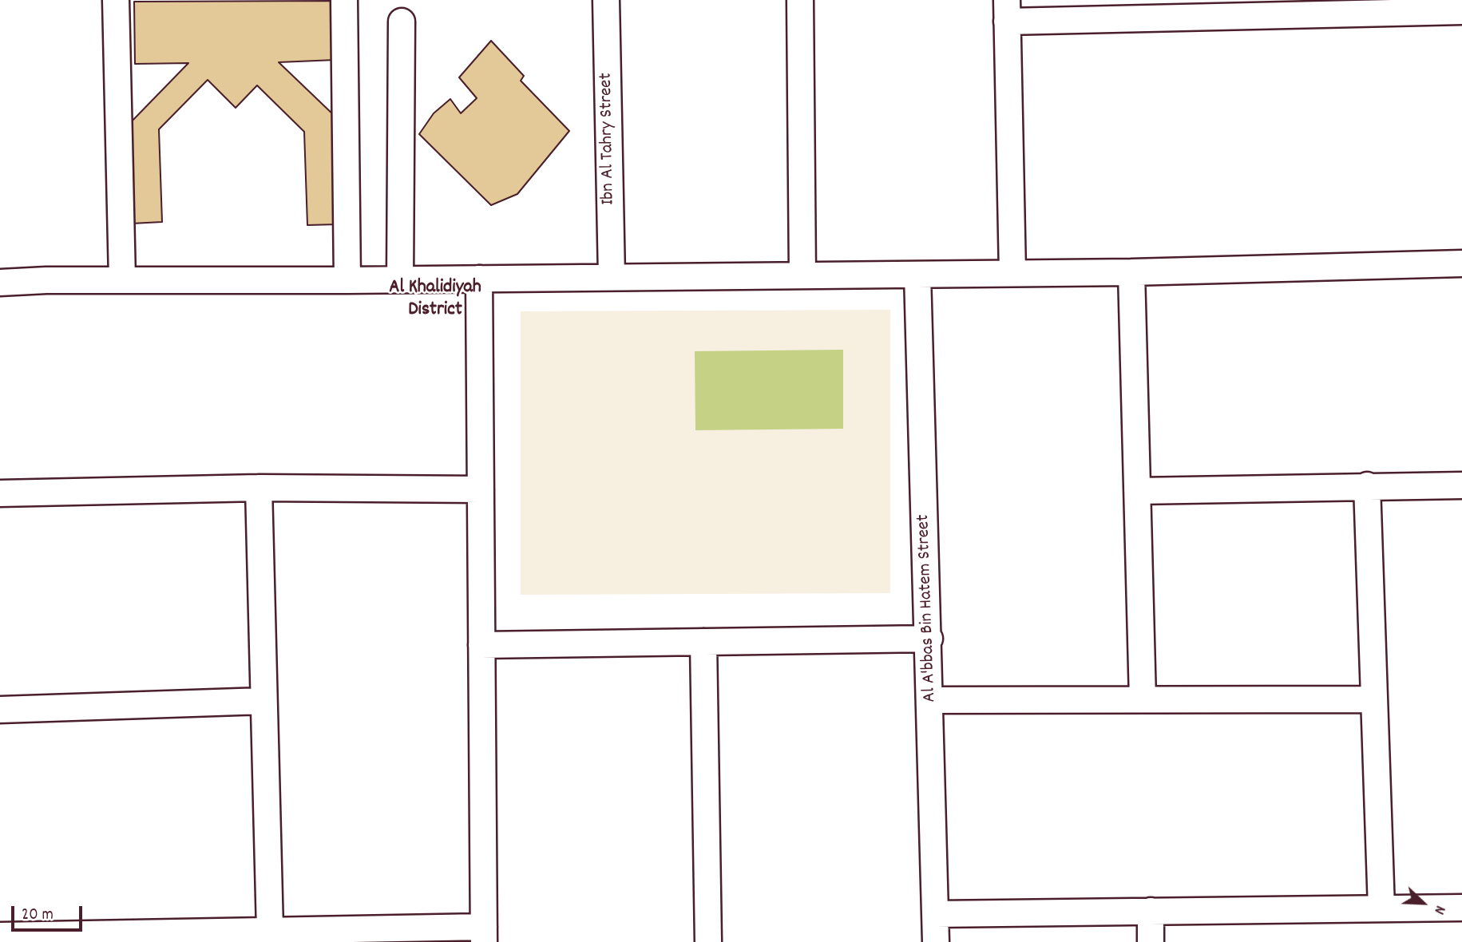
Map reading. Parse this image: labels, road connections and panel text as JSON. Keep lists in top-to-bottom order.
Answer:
{
  "streets": {
    "street": ["Ibn Al Tahry Street", "Al A'bbas Bin Hatem Street"]
  },
  "districts": ["Al Khalidiyah District"],
  "scale_bar": "20 m",
  "north": "bottom right"
}
